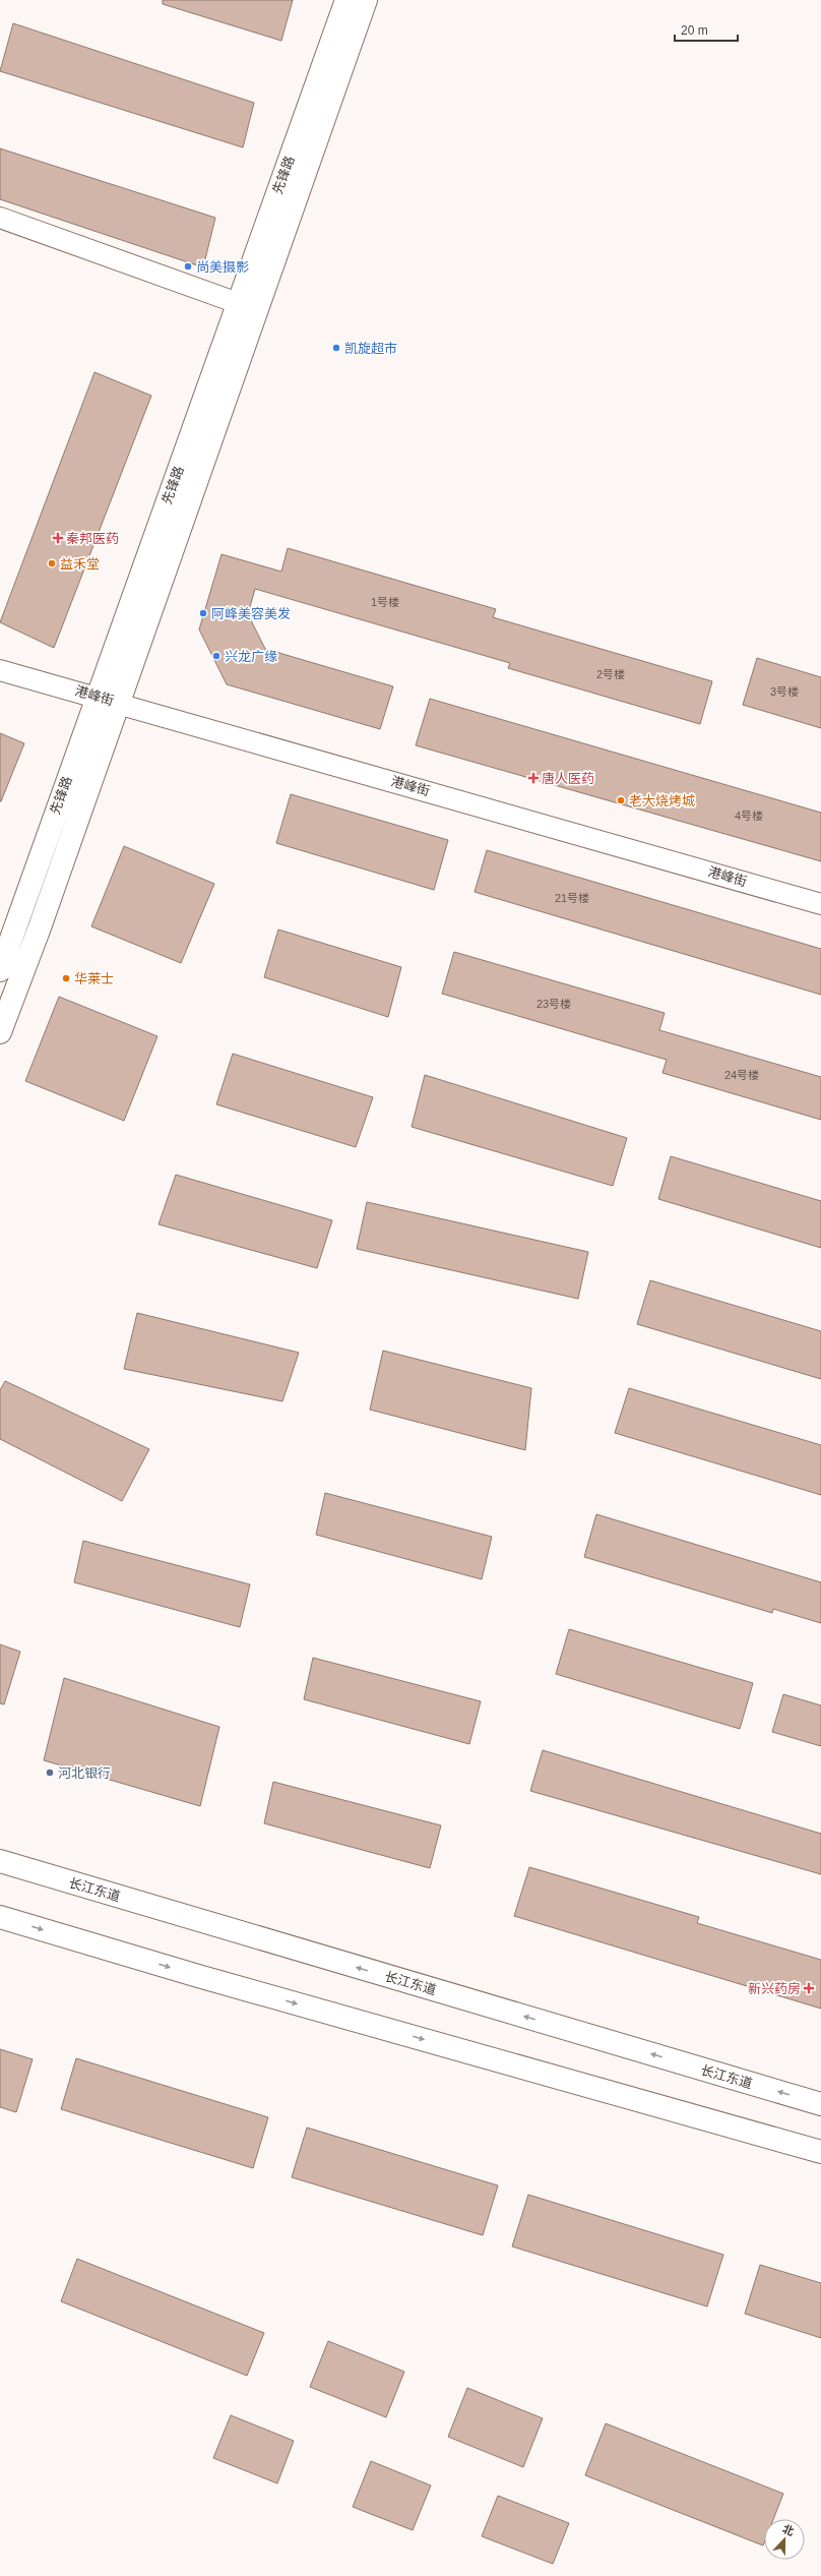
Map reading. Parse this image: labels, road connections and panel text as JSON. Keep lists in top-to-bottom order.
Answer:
{
  "streets": {
    "street": ["先锋路", "港峰街", "长江东道"]
  },
  "crossings": [
    ["先锋路", "港峰街"]
  ],
  "places": {
    "other": [
      "尚美摄影",
      "凯旋超市",
      "益禾堂",
      "阿峰美容美发",
      "兴龙广缘",
      "老大烧烤城",
      "华莱士",
      "河北银行"
    ],
    "health": ["秦邦医药", "唐人医药", "新兴药房"]
  },
  "house_numbers": [
    "1号楼",
    "2号楼",
    "3号楼",
    "4号楼",
    "21号楼",
    "23号楼",
    "24号楼"
  ],
  "scale_bar": "20 m",
  "north": "top"
}
